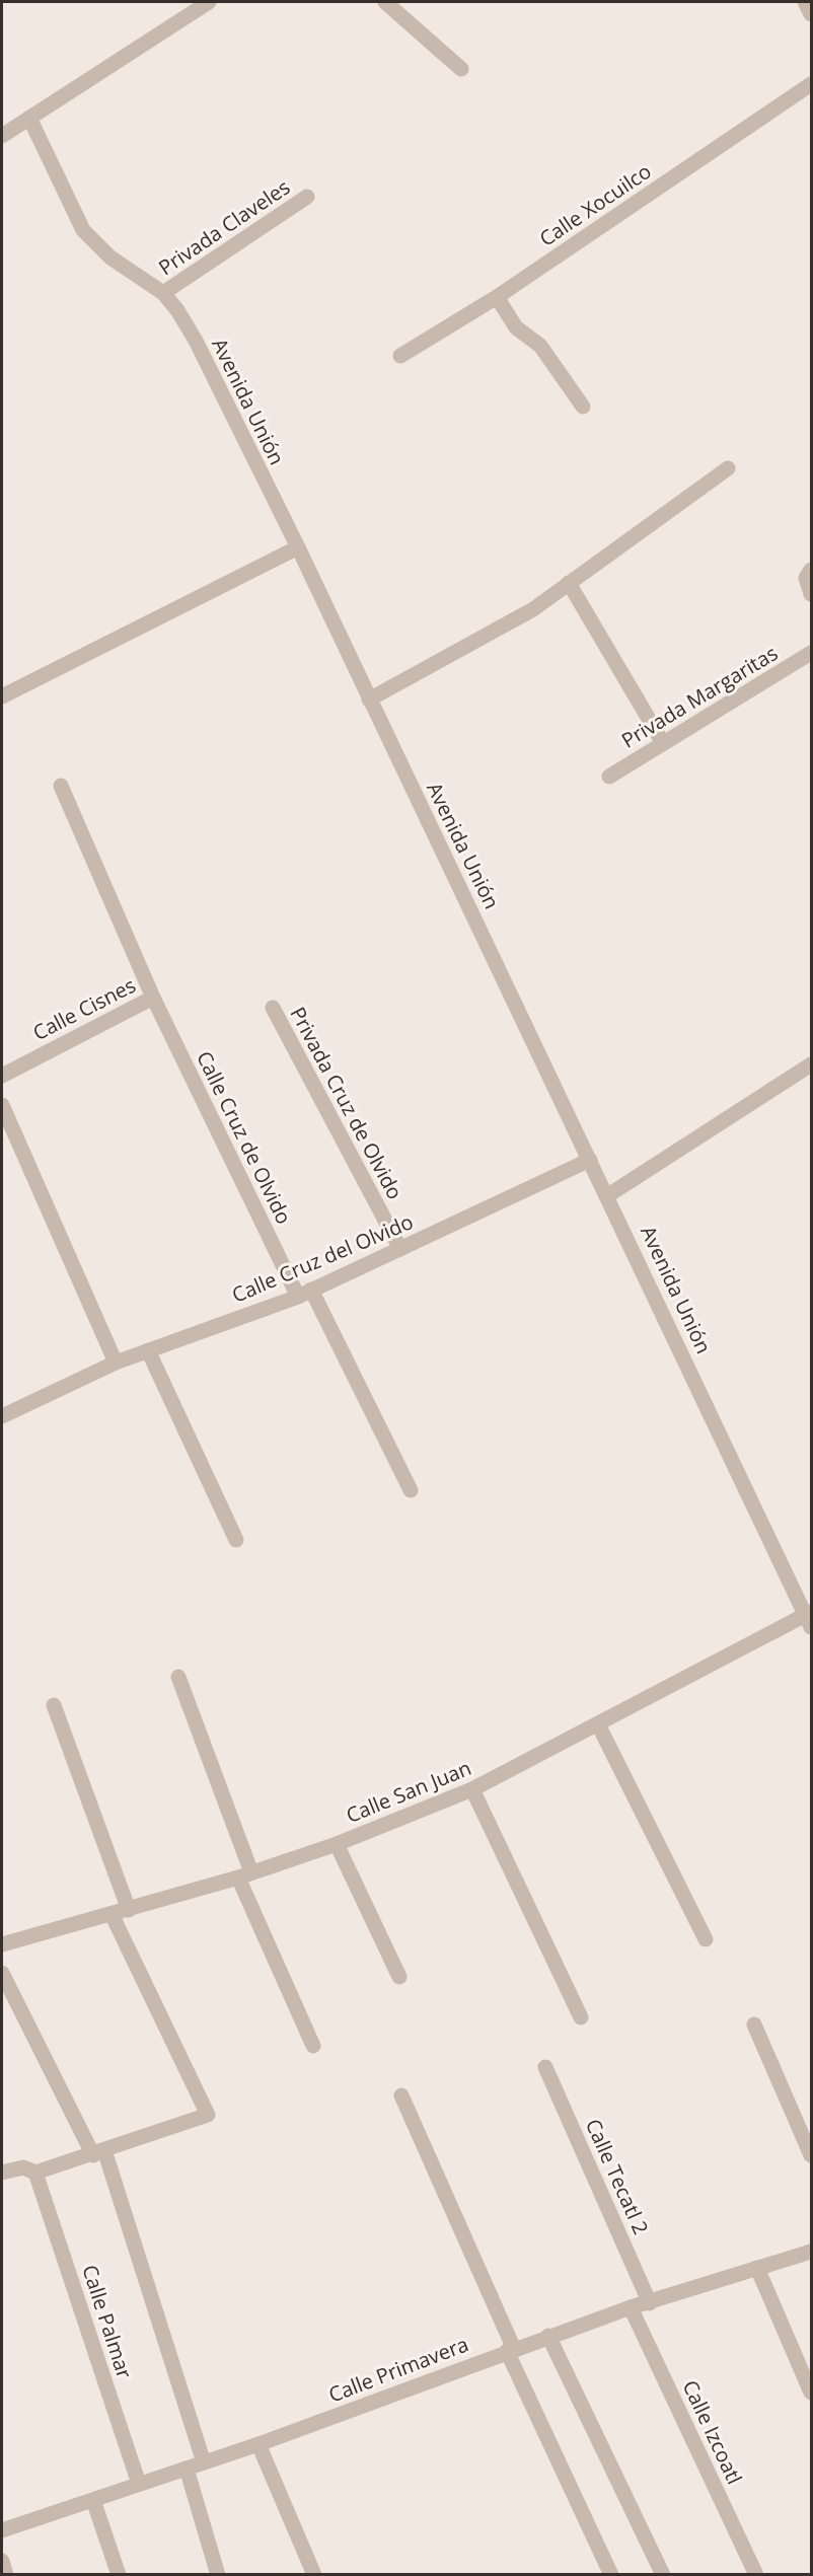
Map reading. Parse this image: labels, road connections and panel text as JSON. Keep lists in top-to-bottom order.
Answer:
{
  "streets": {
    "street": [
      "Calle Xocuilco",
      "Privada Claveles",
      "Avenida Unión",
      "Privada Margaritas",
      "Calle Cisnes",
      "Privada Cruz de Olvido",
      "Calle Cruz de Olvido",
      "Calle Cruz del Olvido",
      "Calle San Juan",
      "Calle Tecatl 2",
      "Calle Palmar",
      "Calle Primavera",
      "Calle Izcoatl"
    ]
  },
  "crossings": [
    ["Privada Claveles", "Avenida Unión"],
    ["Avenida Unión", "Calle Cruz del Olvido"],
    ["Avenida Unión", "Calle San Juan"],
    ["Calle Cisnes", "Calle Cruz de Olvido"],
    ["Privada Cruz de Olvido", "Calle Cruz del Olvido"],
    ["Calle Cruz de Olvido", "Calle Cruz del Olvido"],
    ["Calle Tecatl 2", "Calle Primavera"],
    ["Calle Palmar", "Calle Primavera"],
    ["Calle Primavera", "Calle Izcoatl"]
  ]
}
